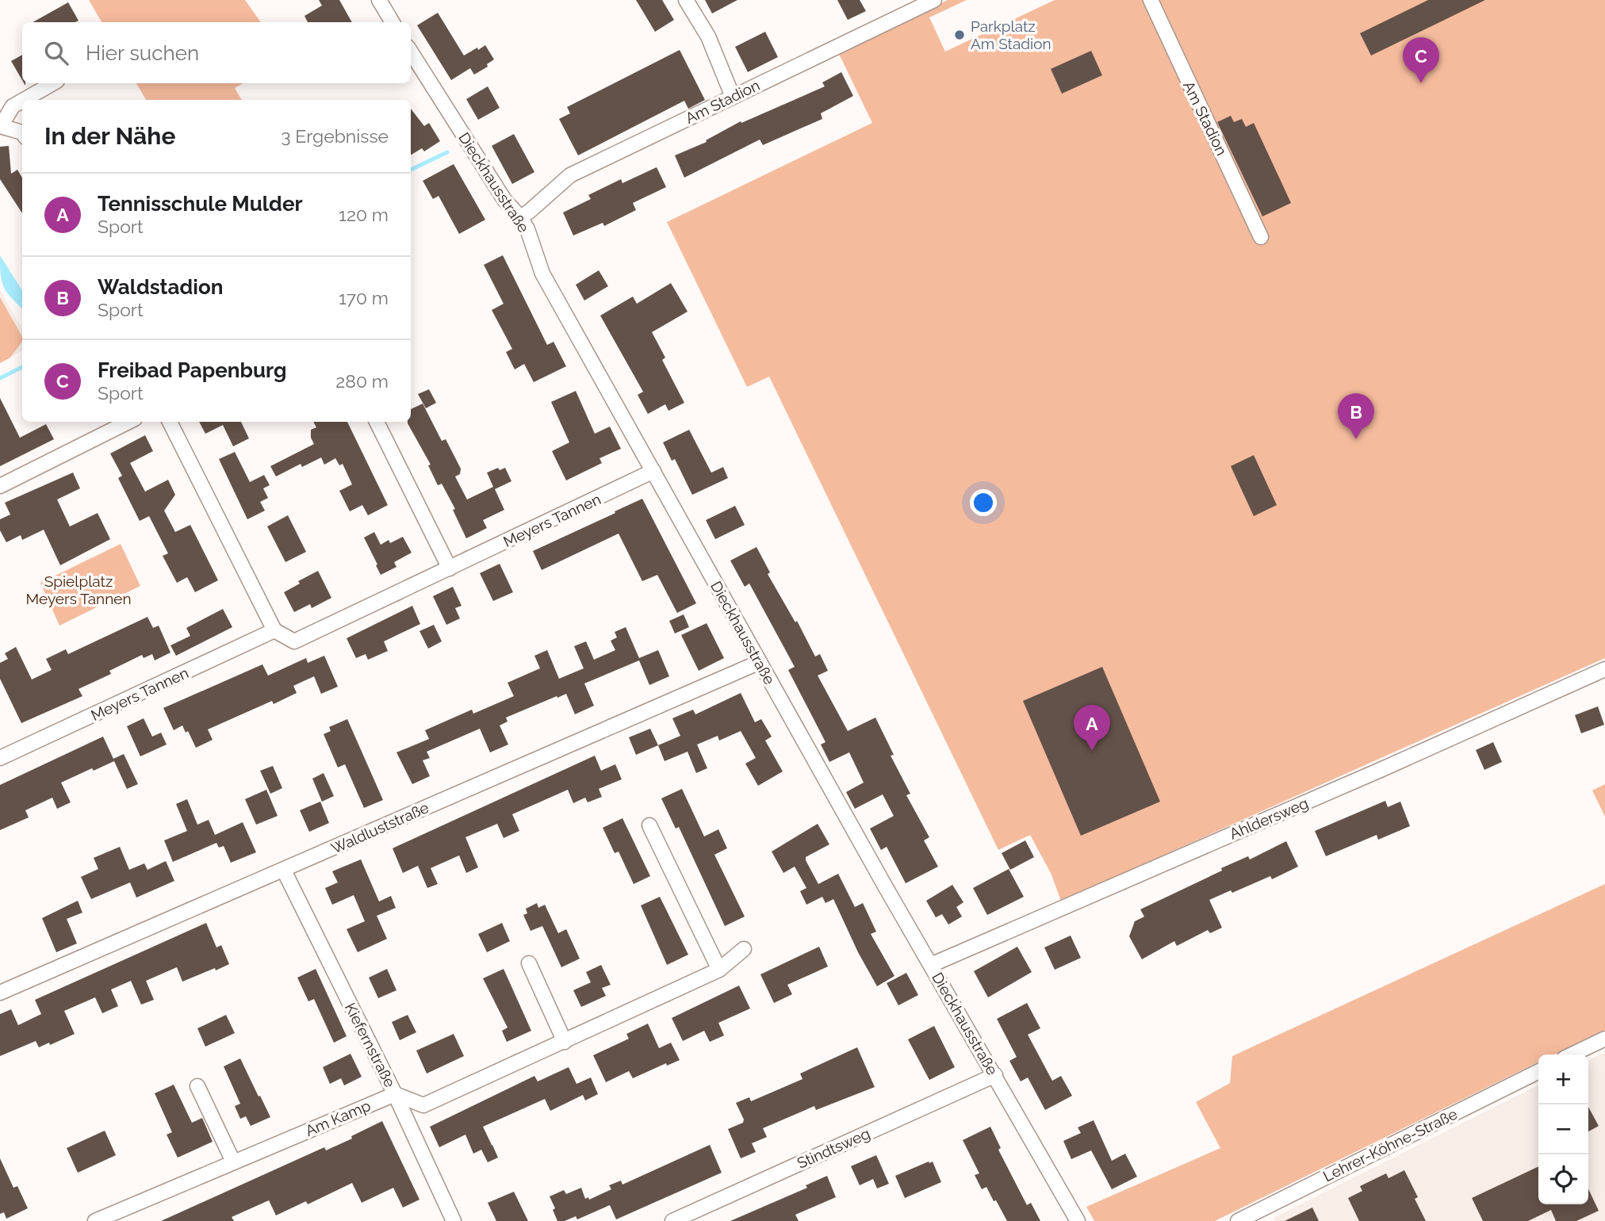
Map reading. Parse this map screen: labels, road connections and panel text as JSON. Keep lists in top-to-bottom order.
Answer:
{
  "streets": {
    "street": [
      "Am Stadion",
      "Dieckhausstraße",
      "Meyers Tannen",
      "Ahldersweg",
      "Waldluststraße",
      "Kiefernstraße",
      "Am Kamp",
      "Lehrer-Köhne-Straße",
      "Stindtsweg"
    ]
  },
  "crossings": [
    ["Am Stadion", "Dieckhausstraße"],
    ["Dieckhausstraße", "Meyers Tannen"],
    ["Dieckhausstraße", "Ahldersweg"],
    ["Dieckhausstraße", "Waldluststraße"],
    ["Dieckhausstraße", "Stindtsweg"],
    ["Waldluststraße", "Kiefernstraße"],
    ["Kiefernstraße", "Am Kamp"]
  ],
  "parks": ["Spielplatz Meyers Tannen"],
  "places": ["Parkplatz Am Stadion"],
  "page": {
    "search": "Hier suchen",
    "pins": ["C", "B", "A"],
    "heading": ["In der Nähe", "3 Ergebnisse"],
    "list": [
      {
        "mark": "A",
        "name": "Tennisschule Mulder",
        "note": "Sport",
        "value": "120 m"
      },
      {
        "mark": "B",
        "name": "Waldstadion",
        "note": "Sport",
        "value": "170 m"
      },
      {
        "mark": "C",
        "name": "Freibad Papenburg",
        "note": "Sport",
        "value": "280 m"
      }
    ],
    "map_buttons": ["+", "−"]
  }
}
